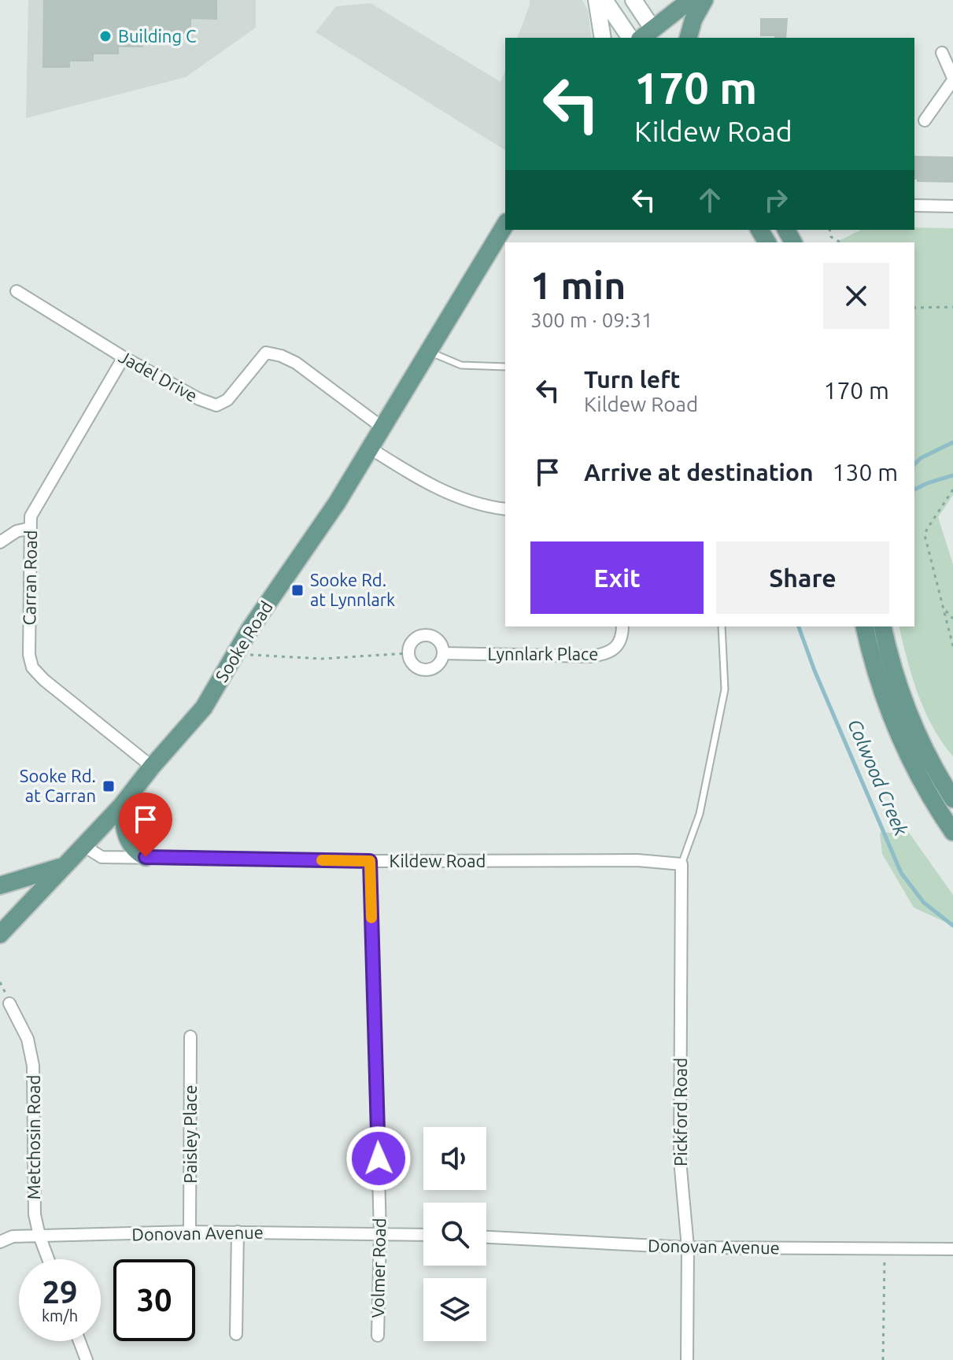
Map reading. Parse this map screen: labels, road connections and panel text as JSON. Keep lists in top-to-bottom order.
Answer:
{
  "streets": {
    "main road": ["Sooke Road"],
    "street": [
      "Jadel Drive",
      "Carran Road",
      "Lynnlark Place",
      "Kildew Road",
      "Pickford Road",
      "Paisley Place",
      "Metchosin Road",
      "Donovan Avenue",
      "Volmer Road"
    ]
  },
  "crossings": [
    ["Jadel Drive", "Carran Road"],
    ["Jadel Drive", "Sooke Road"],
    ["Carran Road", "Sooke Road"],
    ["Sooke Road", "Kildew Road"],
    ["Kildew Road", "Pickford Road"],
    ["Kildew Road", "Volmer Road"],
    ["Pickford Road", "Donovan Avenue"],
    ["Paisley Place", "Donovan Avenue"],
    ["Metchosin Road", "Donovan Avenue"],
    ["Donovan Avenue", "Volmer Road"]
  ],
  "water": ["Colwood Creek"],
  "places": {
    "other": ["Building C"],
    "transit": ["Sooke Rd. at Lynnlark", "Sooke Rd. at Carran"]
  },
  "page": {
    "turn": ["170 m", "Kildew Road"],
    "heading": ["1 min", "300 m · 09:31"],
    "list": [
      {
        "name": "Turn left",
        "note": "Kildew Road",
        "value": "170 m"
      },
      {
        "name": "Arrive at destination",
        "value": "130 m"
      }
    ],
    "buttons": ["Exit", "Share"],
    "speed": "29 km/h",
    "limit": "30"
  }
}
